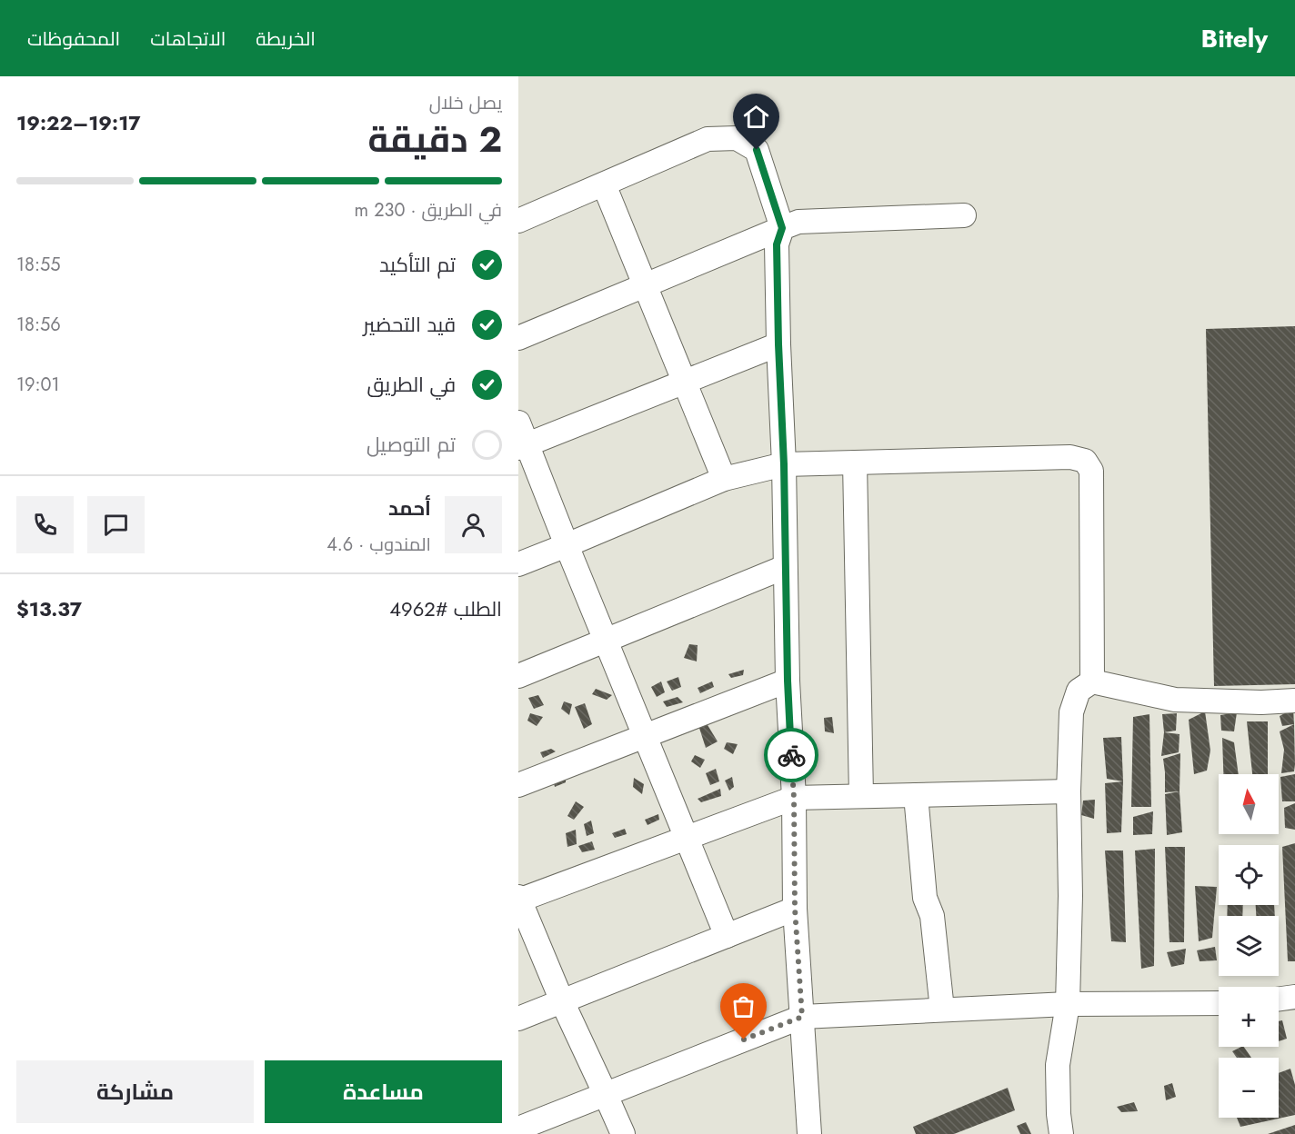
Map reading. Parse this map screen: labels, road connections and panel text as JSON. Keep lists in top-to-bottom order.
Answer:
{
  "north": "top",
  "page": {
    "header": "Bitely",
    "nav": ["الخريطة", "الاتجاهات", "المحفوظات"],
    "heading": ["2 دقيقة", "يصل خلال", "19:17–19:22"],
    "panel": [
      "أحمد",
      "المندوب · 4.6",
      "الطلب #4962",
      "$13.37"
    ],
    "bar": "في الطريق · 230 m",
    "list": [
      ["تم التأكيد", "18:55"],
      ["قيد التحضير", "18:56"],
      ["في الطريق", "19:01"],
      "تم التوصيل"
    ],
    "map_buttons": ["+", "−"],
    "buttons": ["مساعدة", "مشاركة"]
  }
}
